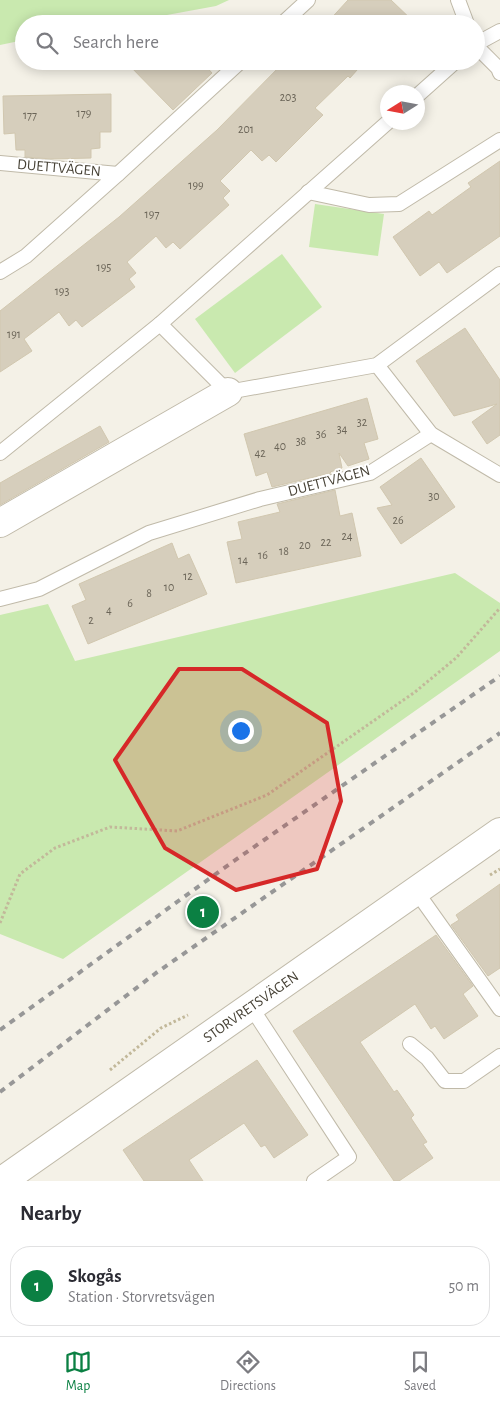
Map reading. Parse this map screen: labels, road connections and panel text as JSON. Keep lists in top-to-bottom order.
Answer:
{
  "streets": {
    "street": ["STORVRETSVÄGEN"],
    "lane": ["DUETTVÄGEN"]
  },
  "house_numbers": [
    "203",
    "179",
    "177",
    "201",
    "199",
    "197",
    "195",
    "193",
    "191",
    "32",
    "34",
    "36",
    "38",
    "40",
    "42",
    "30",
    "26",
    "24",
    "22",
    "20",
    "18",
    "16",
    "14",
    "12",
    "10",
    "8",
    "6",
    "4",
    "2"
  ],
  "north": "left",
  "page": {
    "search": "Search here",
    "pins": "1",
    "heading": "Nearby",
    "list": [
      {
        "mark": "1",
        "name": "Skogås",
        "note": "Station · Storvretsvägen",
        "value": "50 m"
      }
    ],
    "nav": ["Map", "Directions", "Saved"]
  }
}
